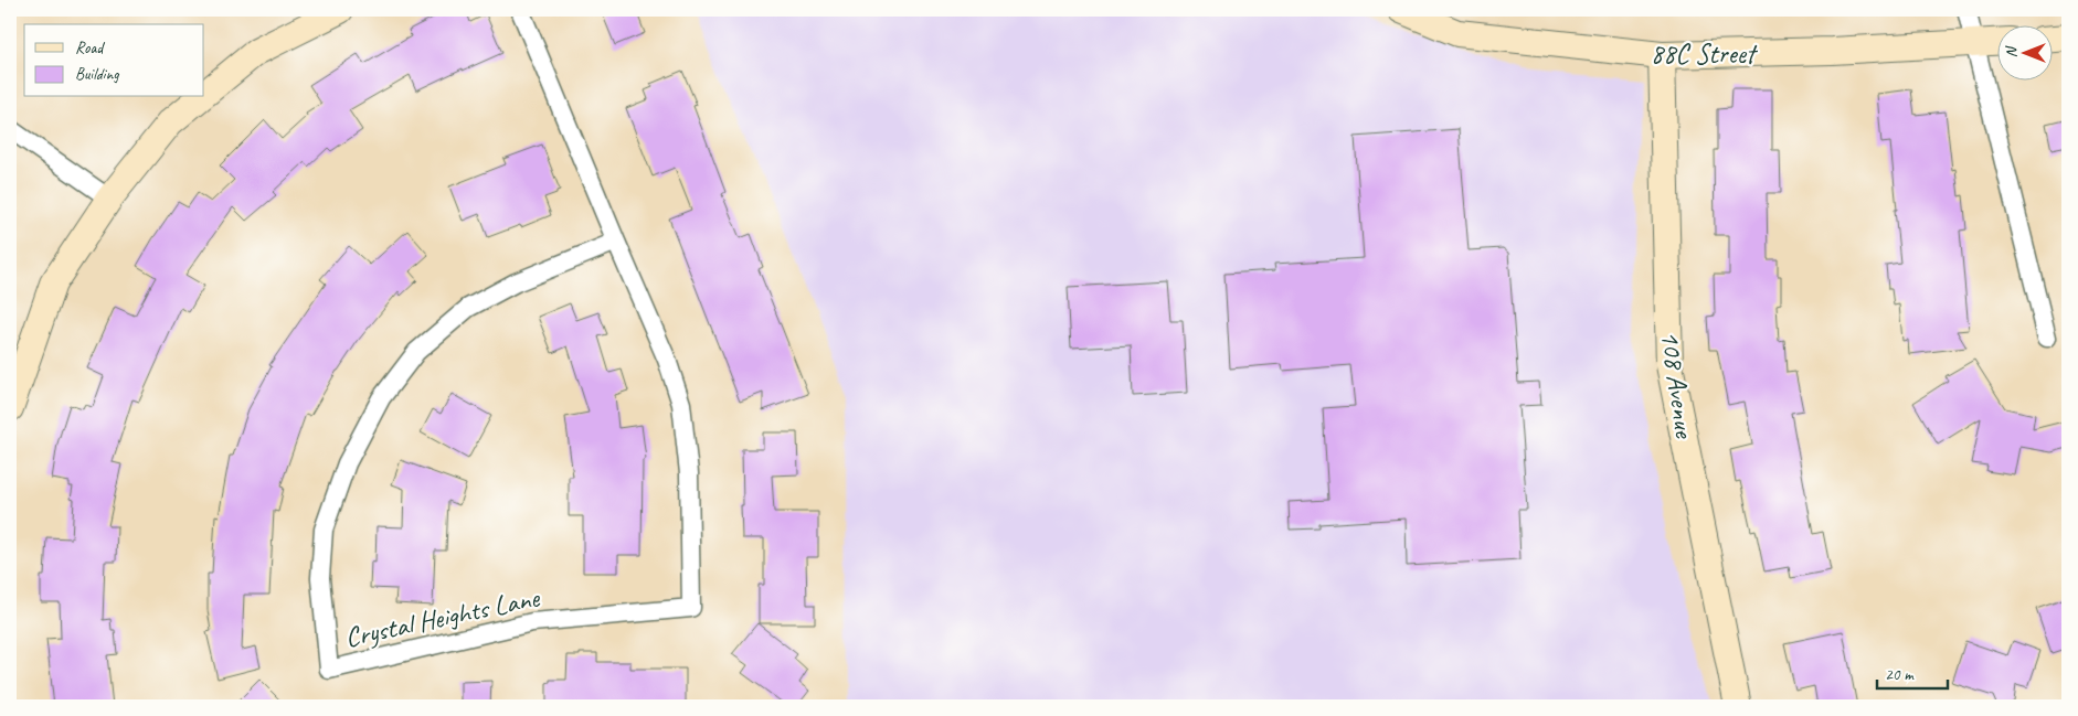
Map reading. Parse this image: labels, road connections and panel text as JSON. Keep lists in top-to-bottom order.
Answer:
{
  "streets": {
    "street": ["88C Street", "108 Avenue", "Crystal Heights Lane"]
  },
  "crossings": [
    ["88C Street", "108 Avenue"]
  ],
  "legend": ["Road", "Building"],
  "scale_bar": "20 m",
  "north": "left"
}
